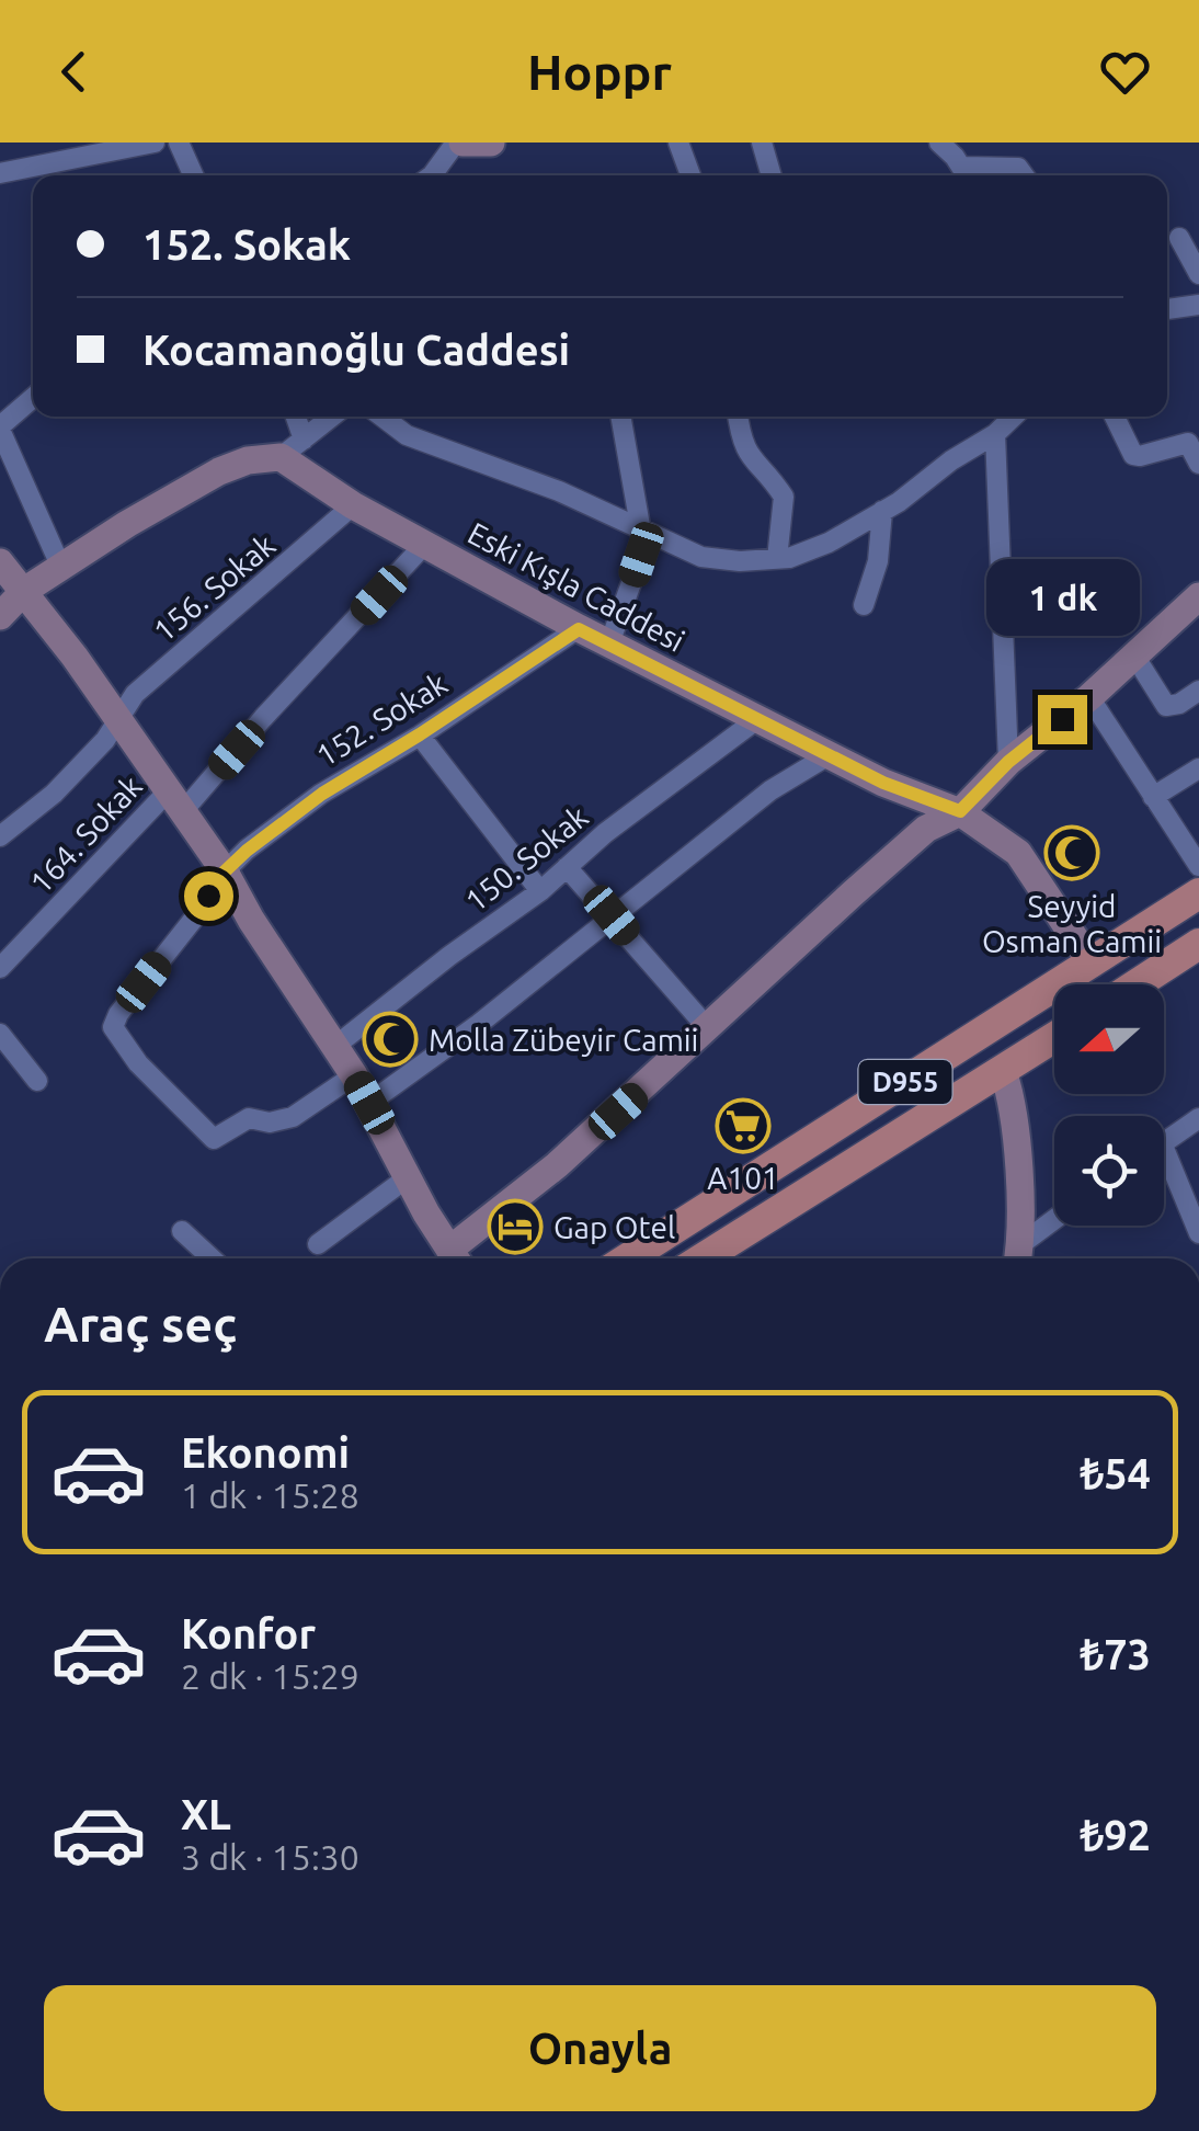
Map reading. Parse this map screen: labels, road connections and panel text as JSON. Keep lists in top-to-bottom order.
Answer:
{
  "streets": {
    "main road": ["D955"],
    "street": [
      "Eski Kışla Caddesi",
      "156. Sokak",
      "152. Sokak",
      "164. Sokak",
      "150. Sokak"
    ]
  },
  "crossings": [
    ["Eski Kışla Caddesi", "156. Sokak"],
    ["Eski Kışla Caddesi", "152. Sokak"],
    ["Eski Kışla Caddesi", "164. Sokak"],
    ["Eski Kışla Caddesi", "150. Sokak"],
    ["Eski Kışla Caddesi", "D955"]
  ],
  "places": {
    "mosque": ["Seyyid Osman Camii", "Molla Zübeyir Camii"],
    "supermarket": ["A101"],
    "hotel": ["Gap Otel"]
  },
  "north": "left",
  "page": {
    "header": "Hoppr",
    "banner": ["152. Sokak", "Kocamanoğlu Caddesi"],
    "bubble": "1 dk",
    "heading": "Araç seç",
    "list": [
      {
        "name": "Ekonomi",
        "note": "1 dk · 15:28",
        "value": "₺54"
      },
      {
        "name": "Konfor",
        "note": "2 dk · 15:29",
        "value": "₺73"
      },
      {
        "name": "XL",
        "note": "3 dk · 15:30",
        "value": "₺92"
      }
    ],
    "buttons": "Onayla"
  }
}
